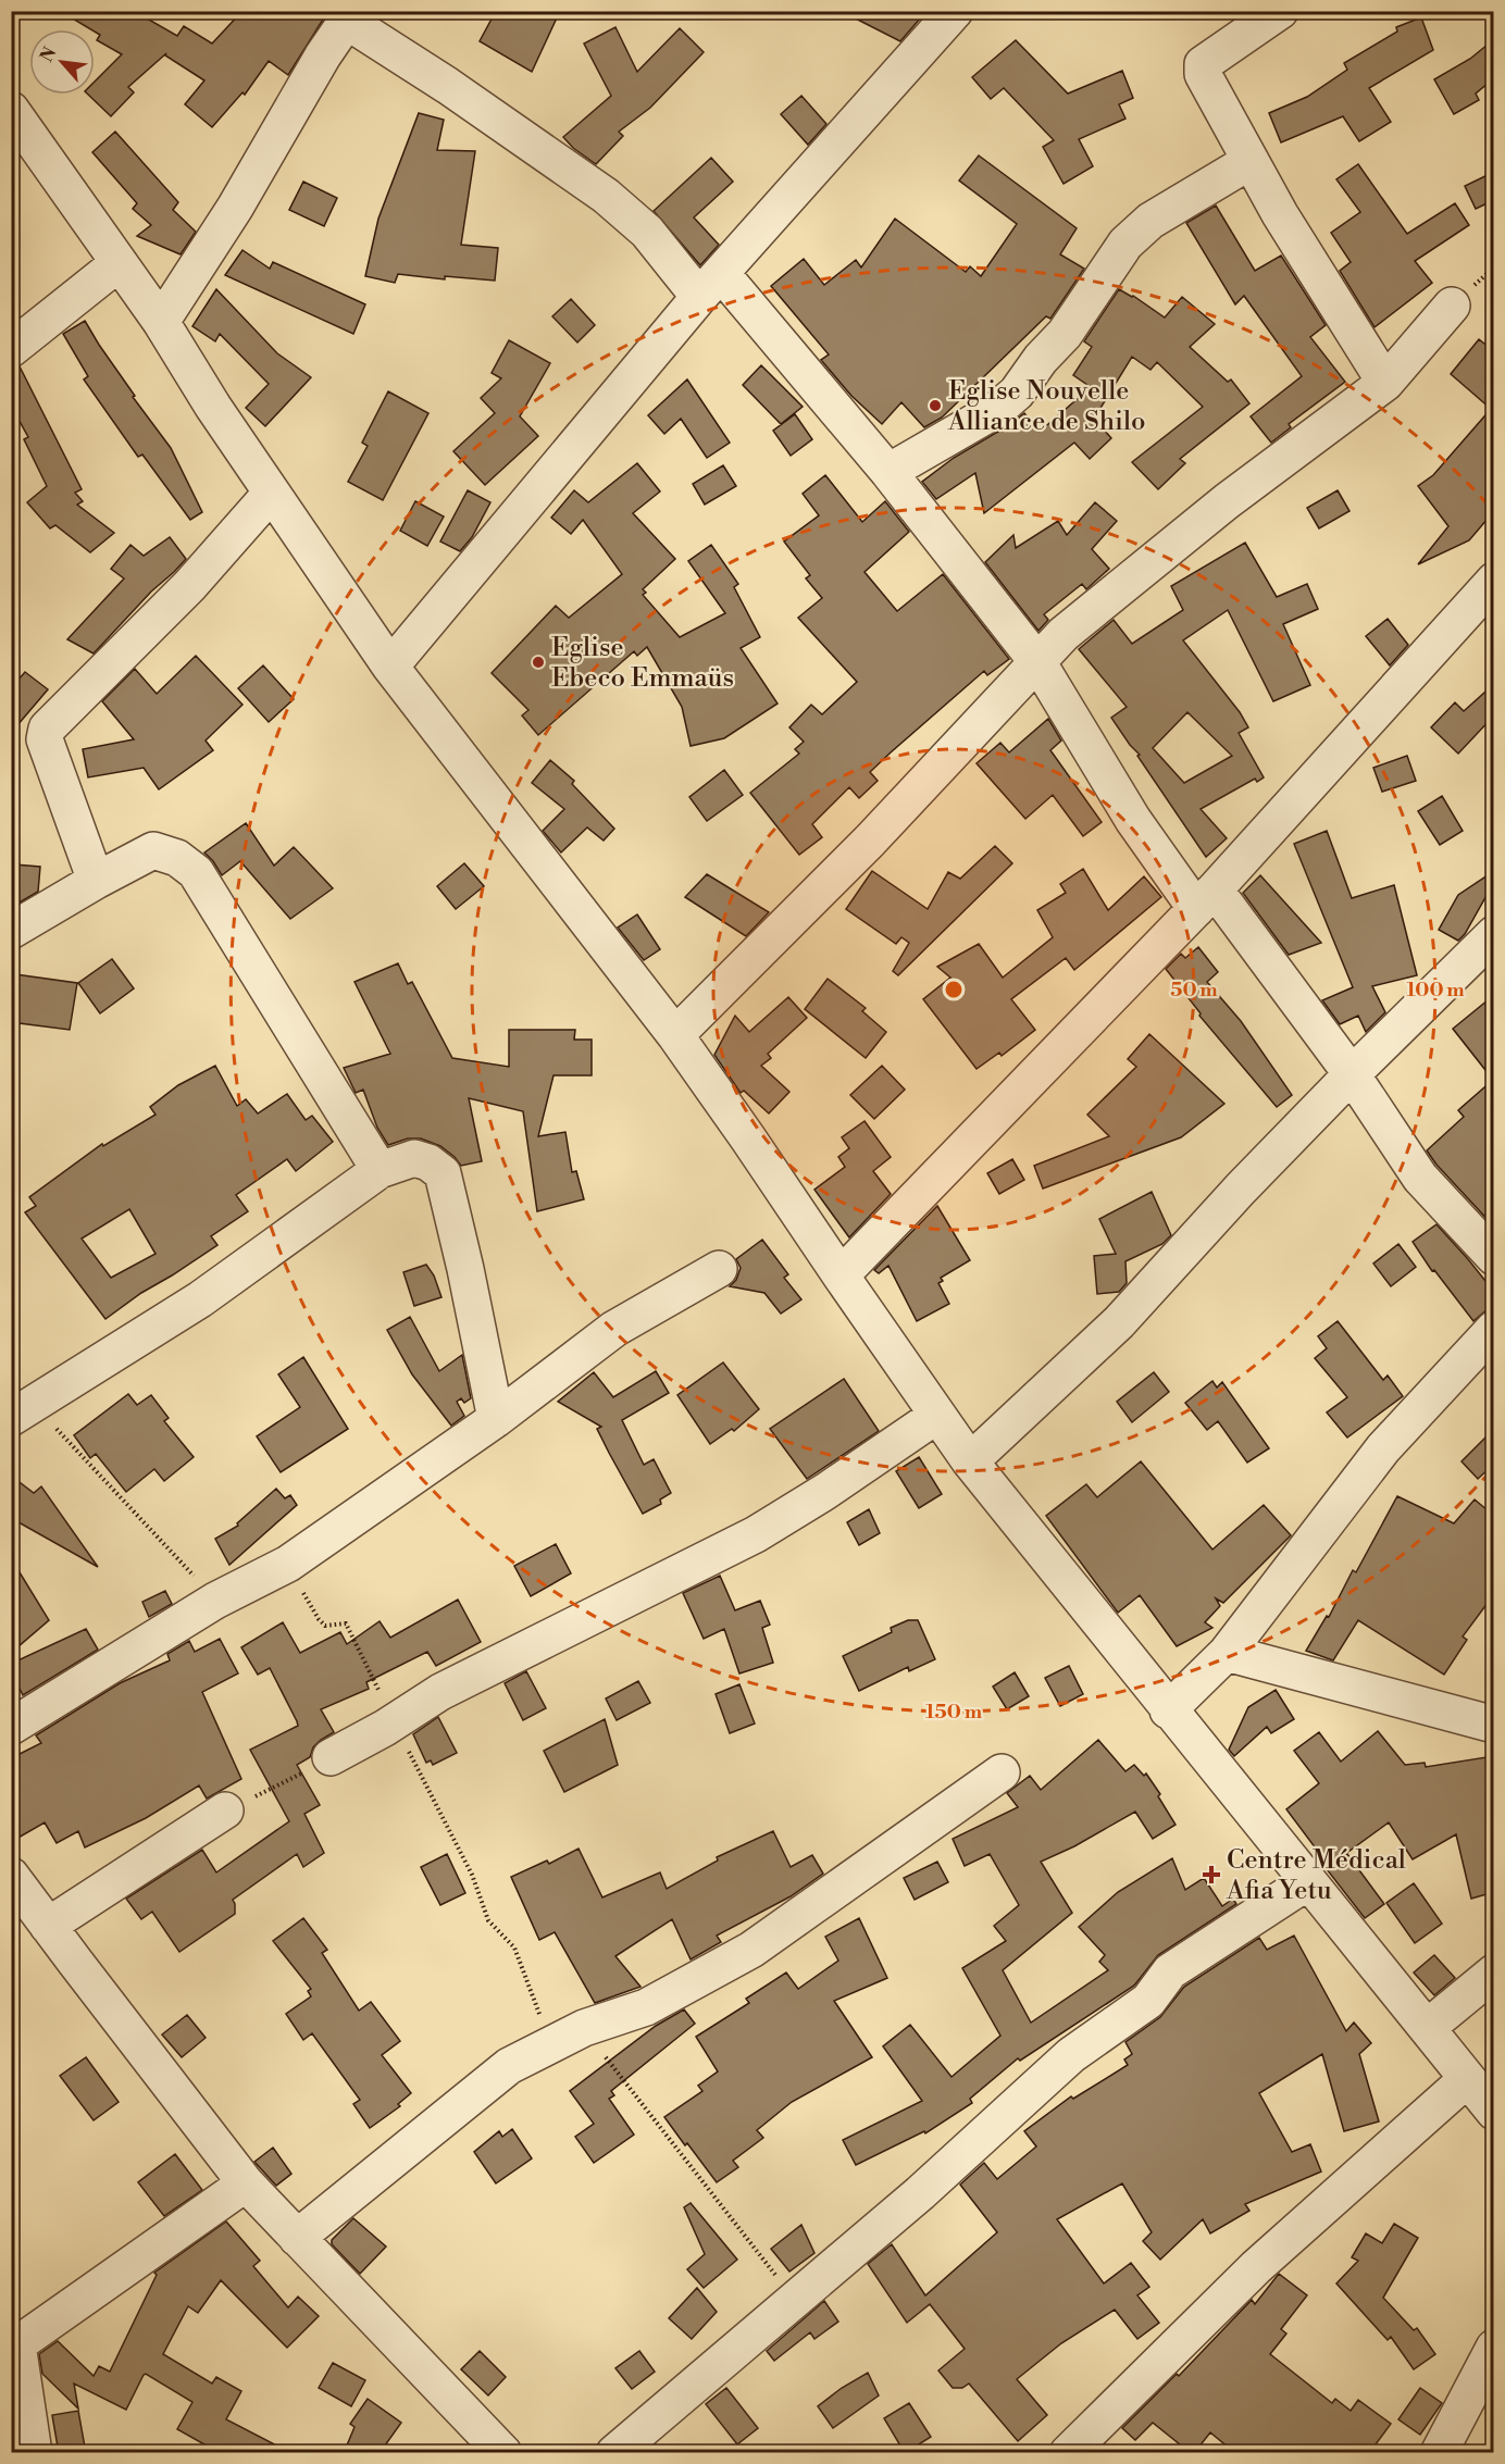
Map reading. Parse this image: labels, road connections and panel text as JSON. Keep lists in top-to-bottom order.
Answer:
{
  "places": {
    "other": ["Eglise Nouvelle Alliance de Shilo", "Eglise Ebeco Emmaüs"],
    "health": ["Centre Médical Afia Yetu"]
  },
  "north": "top left",
  "rings": ["50 m", "100 m", "150 m"]
}
